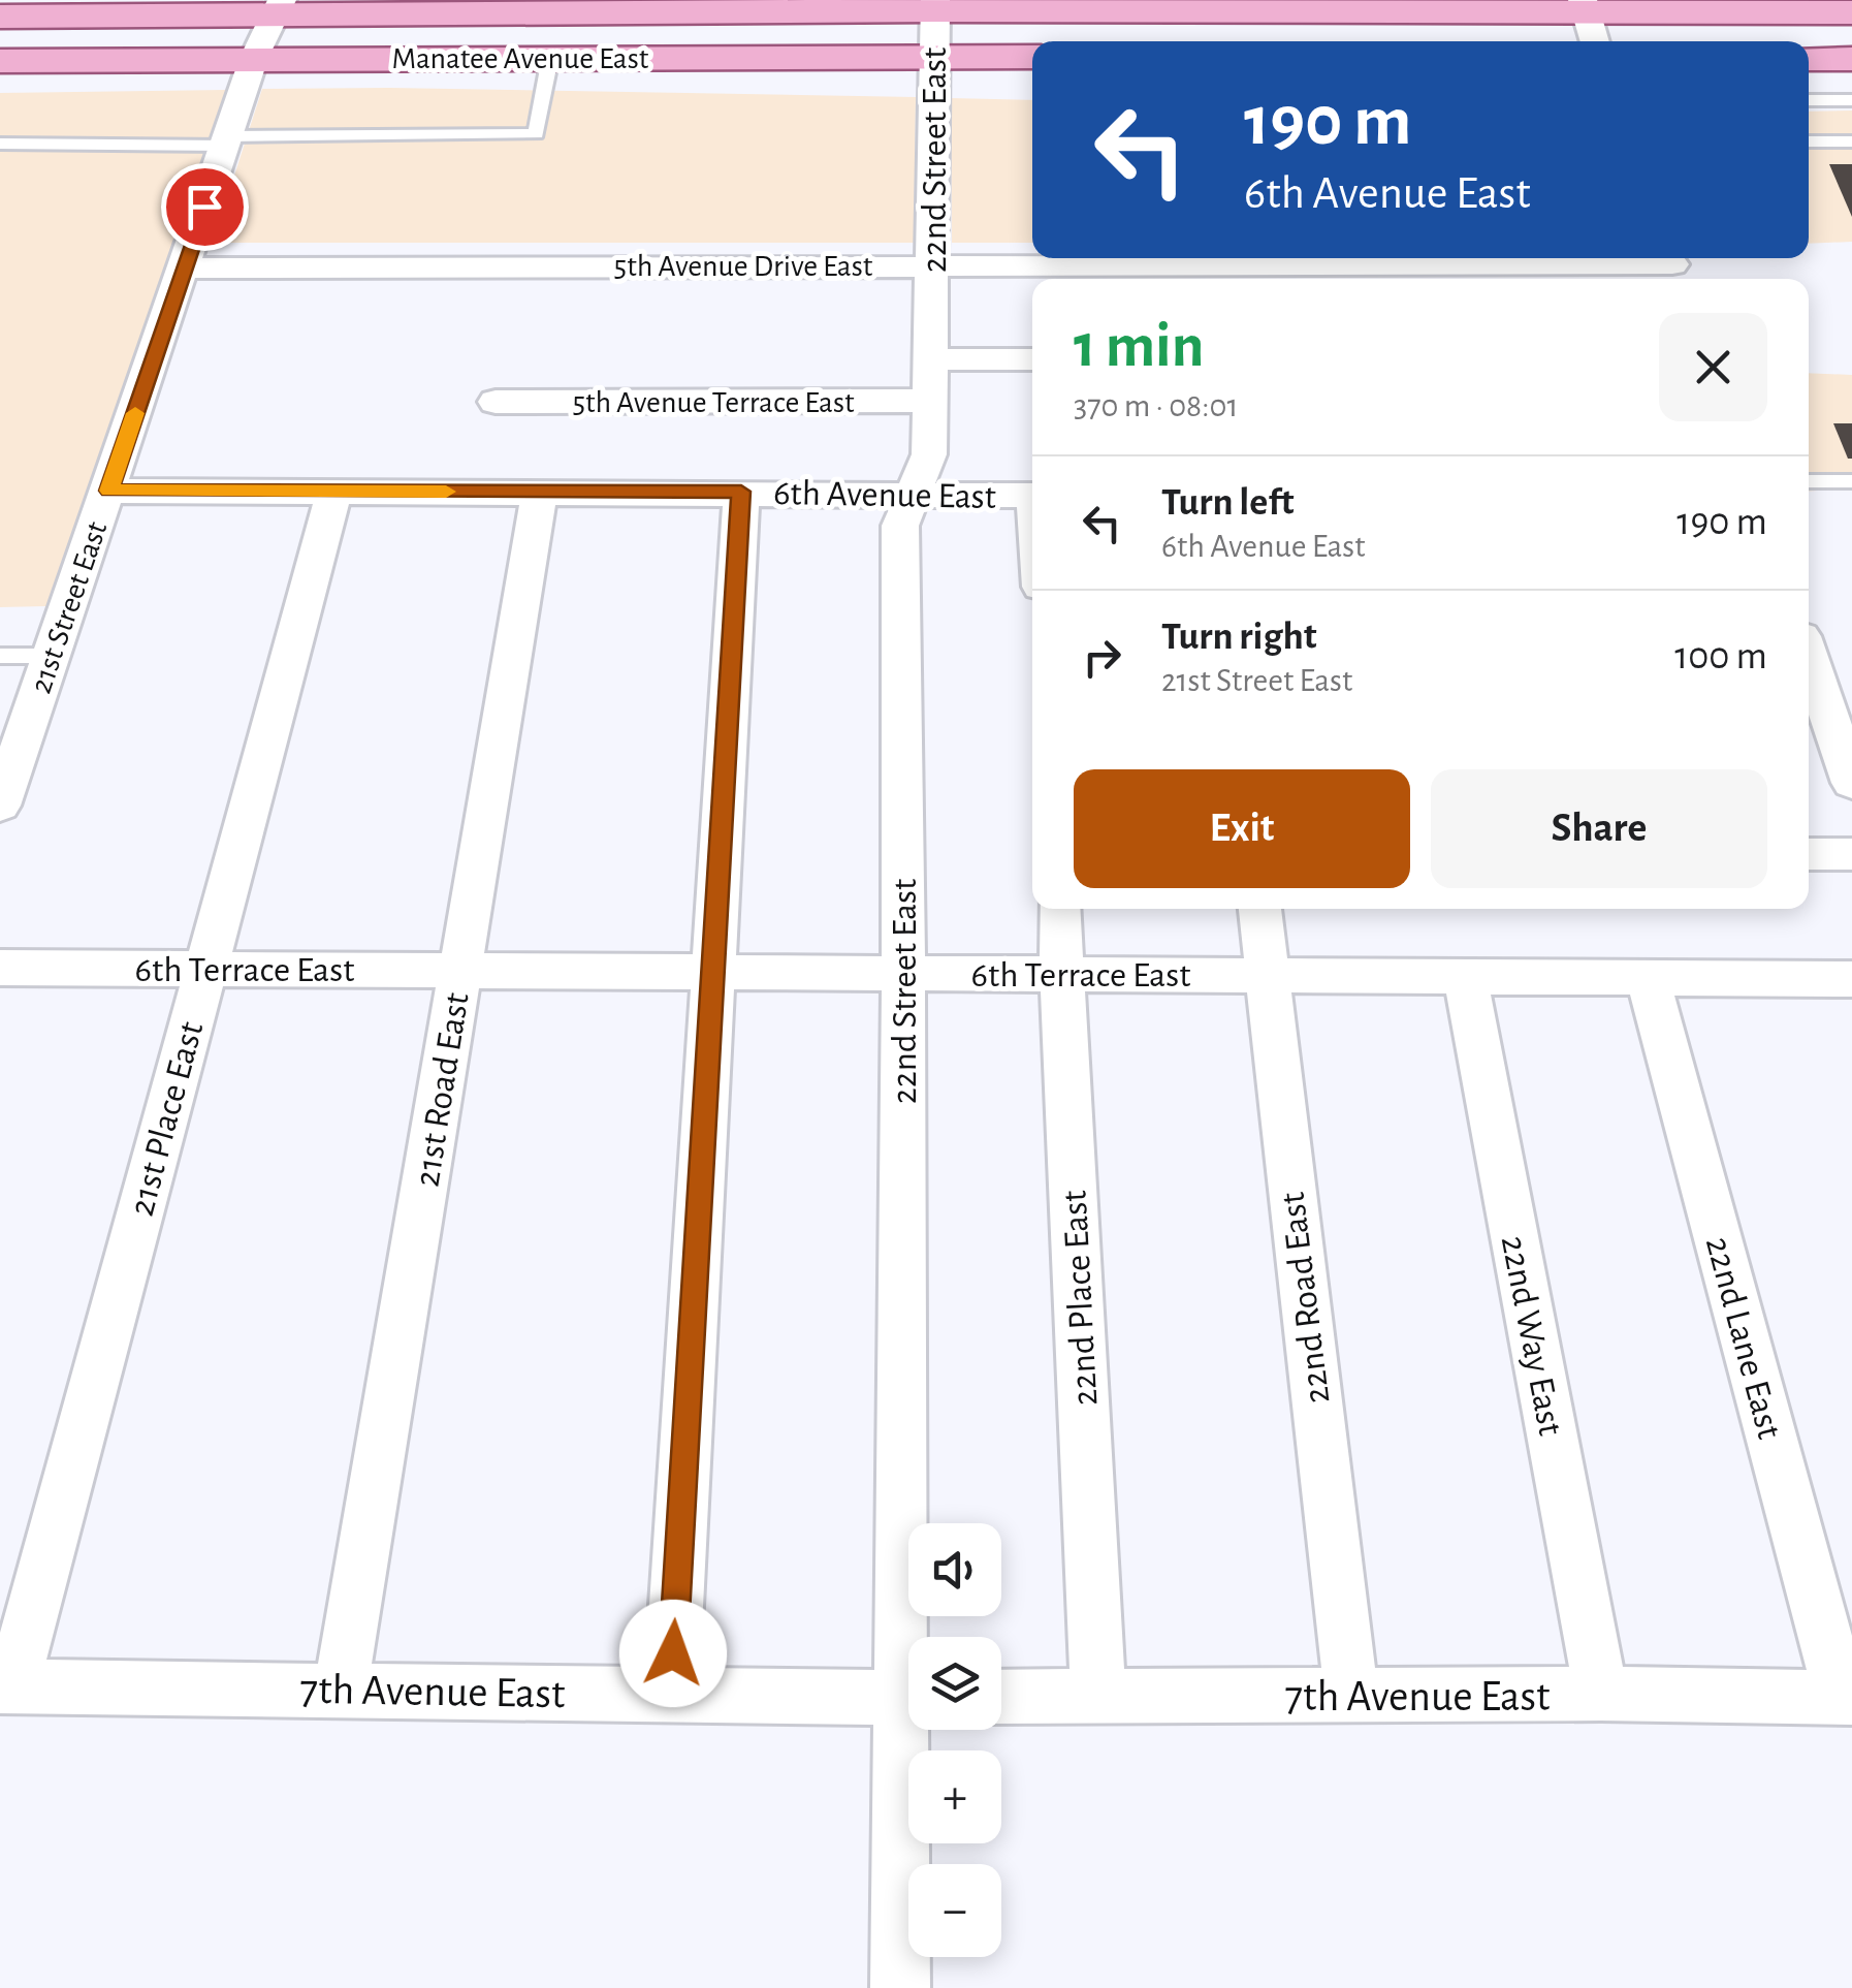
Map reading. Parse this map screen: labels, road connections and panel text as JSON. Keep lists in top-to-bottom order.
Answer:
{
  "streets": {
    "main road": ["Manatee Avenue East"],
    "street": [
      "22nd Street East",
      "5th Avenue Drive East",
      "5th Avenue Terrace East",
      "6th Avenue East",
      "21st Street East",
      "6th Terrace East",
      "21st Road East",
      "21st Place East",
      "22nd Place East",
      "22nd Road East",
      "22nd Way East",
      "22nd Lane East",
      "7th Avenue East"
    ]
  },
  "crossings": [
    ["Manatee Avenue East", "22nd Street East"],
    ["Manatee Avenue East", "21st Street East"],
    ["22nd Street East", "5th Avenue Drive East"],
    ["22nd Street East", "5th Avenue Terrace East"],
    ["22nd Street East", "6th Avenue East"],
    ["22nd Street East", "6th Terrace East"],
    ["5th Avenue Drive East", "21st Street East"],
    ["6th Avenue East", "21st Street East"],
    ["6th Avenue East", "21st Road East"],
    ["6th Avenue East", "21st Place East"],
    ["6th Terrace East", "21st Road East"],
    ["6th Terrace East", "21st Place East"],
    ["6th Terrace East", "22nd Place East"],
    ["6th Terrace East", "22nd Road East"],
    ["6th Terrace East", "22nd Way East"],
    ["6th Terrace East", "22nd Lane East"],
    ["21st Road East", "7th Avenue East"],
    ["21st Place East", "7th Avenue East"],
    ["22nd Place East", "7th Avenue East"],
    ["22nd Road East", "7th Avenue East"],
    ["22nd Way East", "7th Avenue East"],
    ["22nd Lane East", "7th Avenue East"]
  ],
  "page": {
    "turn": ["190 m", "6th Avenue East"],
    "heading": ["1 min", "370 m · 08:01"],
    "list": [
      {
        "name": "Turn left",
        "note": "6th Avenue East",
        "value": "190 m"
      },
      {
        "name": "Turn right",
        "note": "21st Street East",
        "value": "100 m"
      }
    ],
    "buttons": ["Exit", "Share"],
    "map_buttons": ["+", "−"]
  }
}
